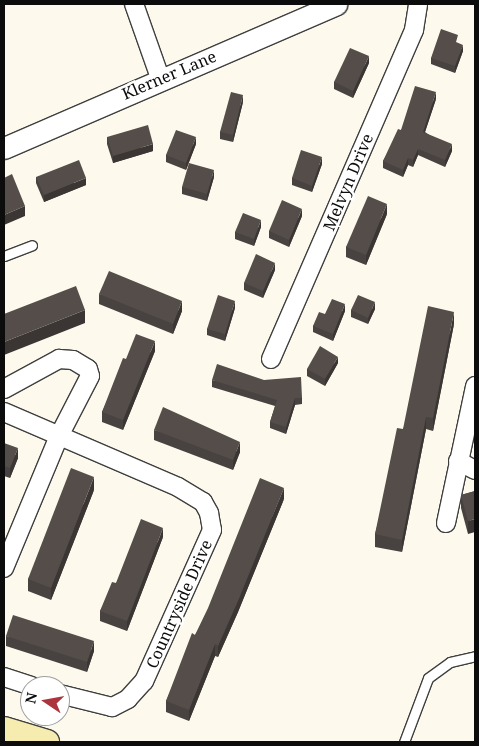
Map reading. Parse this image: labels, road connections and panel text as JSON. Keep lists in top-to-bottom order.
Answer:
{
  "streets": {
    "street": ["Klerner Lane", "Melvyn Drive", "Countryside Drive"]
  },
  "north": "left"
}
